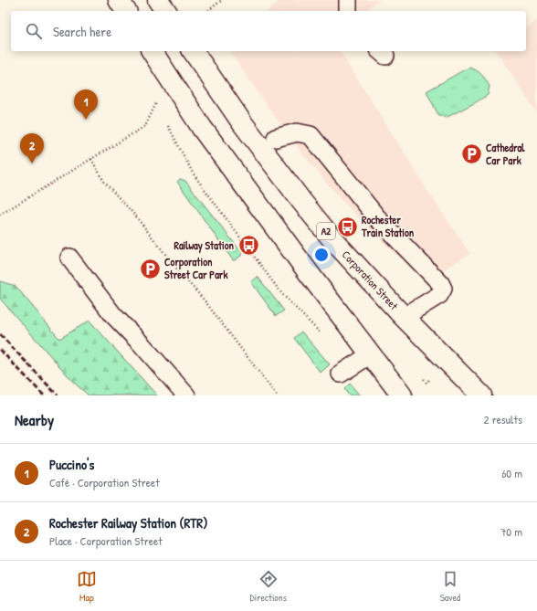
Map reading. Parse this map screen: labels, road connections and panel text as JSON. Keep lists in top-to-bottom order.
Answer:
{
  "streets": {
    "main road": ["A2", "Corporation Street"]
  },
  "places": {
    "parking": ["Cathedral Car Park", "Corporation Street Car Park"],
    "bus stop": ["Rochester Train Station", "Railway Station"]
  },
  "page": {
    "search": "Search here",
    "pins": ["1", "2"],
    "heading": ["Nearby", "2 results"],
    "list": [
      {
        "mark": "1",
        "name": "Puccino's",
        "note": "Café · Corporation Street",
        "value": "60 m"
      },
      {
        "mark": "2",
        "name": "Rochester Railway Station (RTR)",
        "note": "Place · Corporation Street",
        "value": "70 m"
      }
    ],
    "nav": ["Map", "Directions", "Saved"]
  }
}
